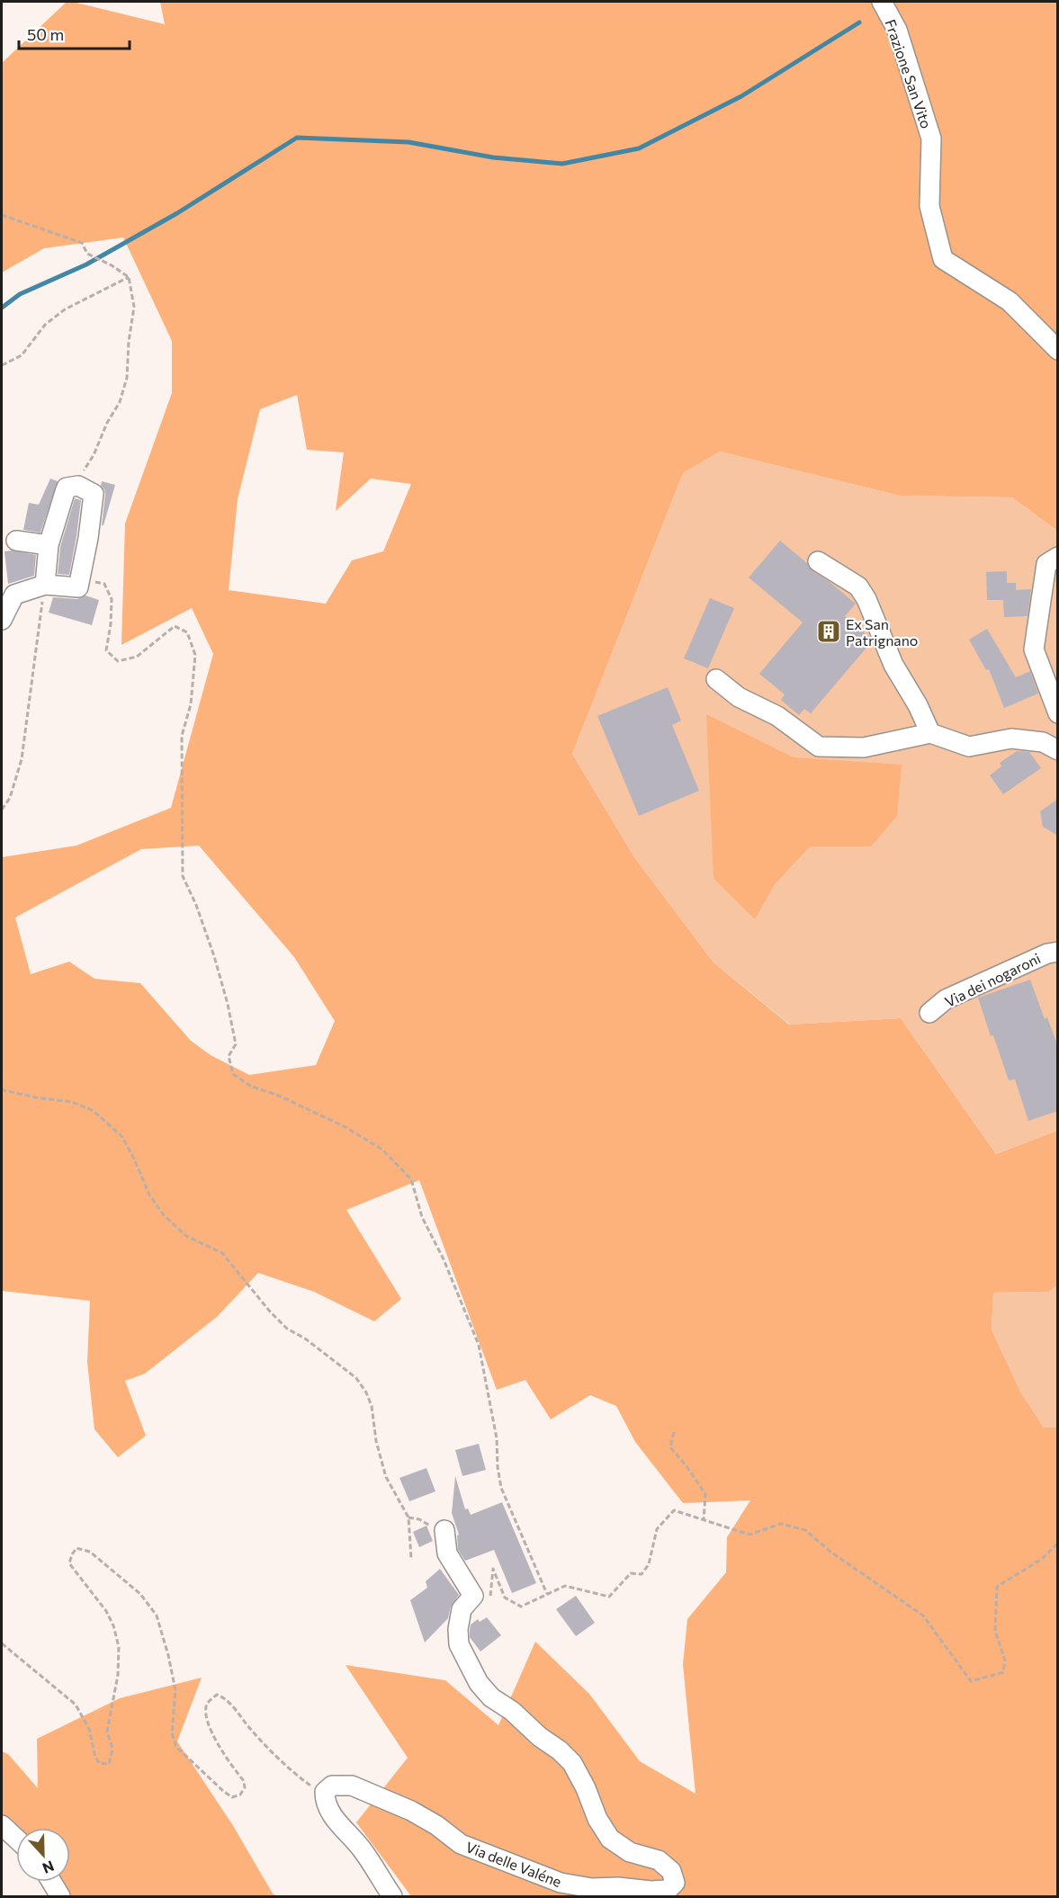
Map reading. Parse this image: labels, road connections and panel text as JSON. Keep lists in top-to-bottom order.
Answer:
{
  "streets": {
    "street": ["Frazione San Vito", "Via dei nogaroni", "Via delle Valéne"]
  },
  "places": {
    "building": ["Ex San Patrignano"]
  },
  "scale_bar": "50 m",
  "north": "bottom"
}
